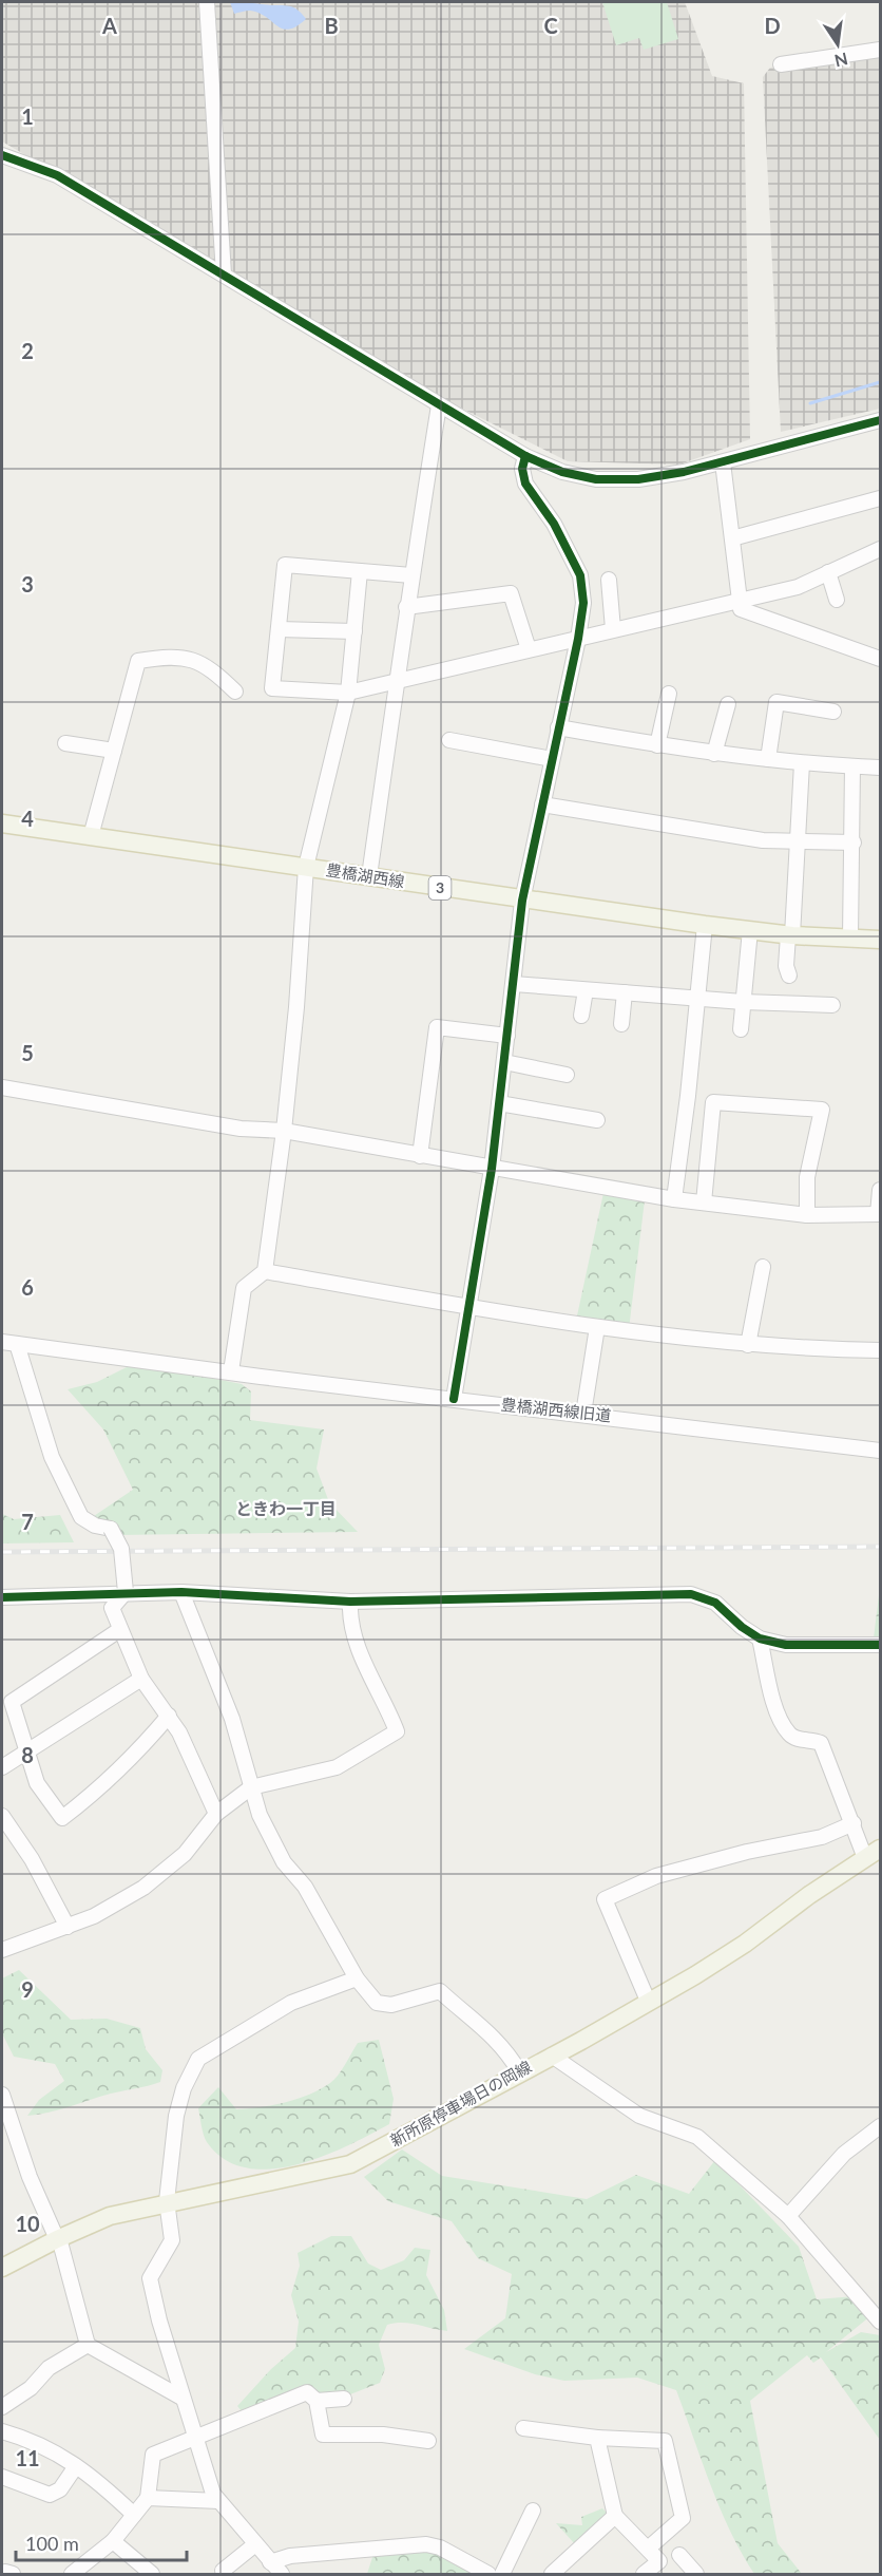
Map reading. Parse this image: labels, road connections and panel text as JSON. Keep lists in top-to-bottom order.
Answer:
{
  "streets": {
    "main road": ["豊橋湖西線", "3", "新所原停車場日の岡線"],
    "street": ["豊橋湖西線旧道"]
  },
  "districts": ["ときわ一丁目"],
  "scale_bar": "100 m",
  "north": "bottom",
  "grid": {
    "columns": [
      "A",
      "B",
      "C",
      "D"
    ],
    "rows": [
      "1",
      "2",
      "3",
      "4",
      "5",
      "6",
      "7",
      "8",
      "9",
      "10",
      "11"
    ]
  }
}
